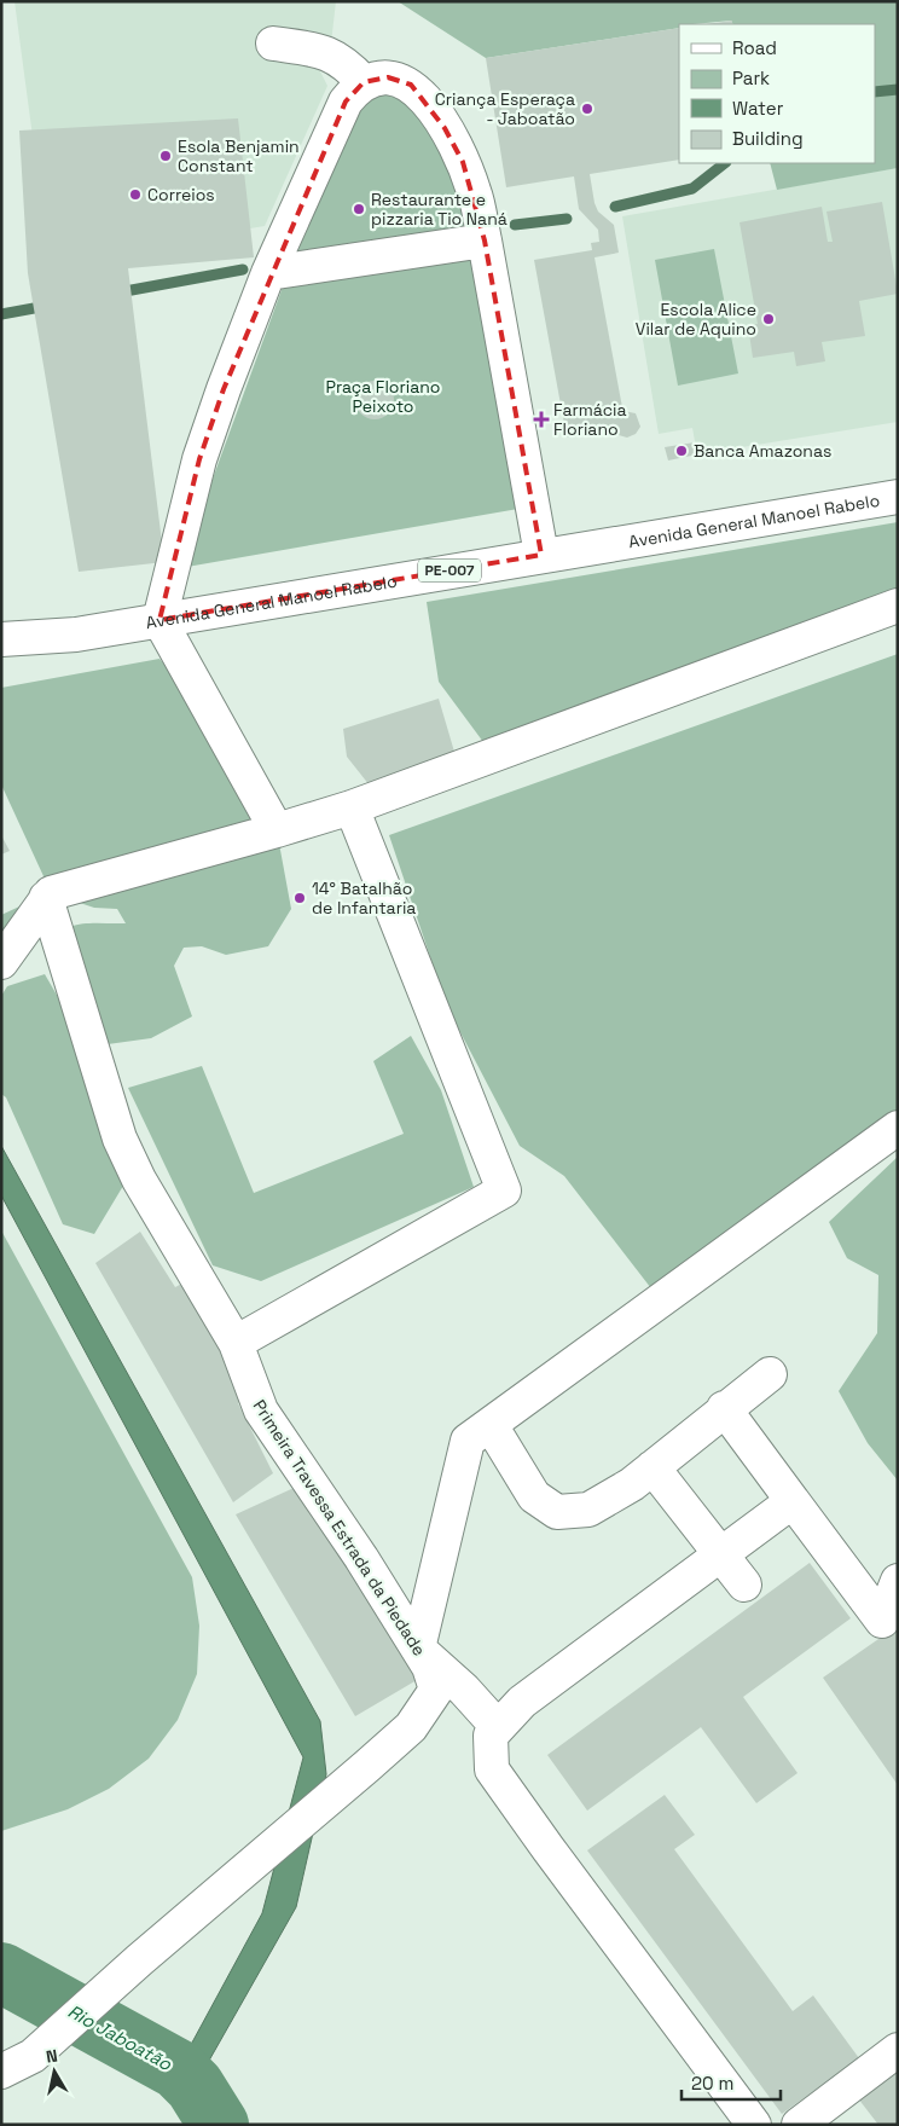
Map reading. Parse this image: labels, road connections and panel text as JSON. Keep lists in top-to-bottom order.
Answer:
{
  "streets": {
    "street": ["Avenida General Manoel Rabelo", "PE-007", "Primeira Travessa Estrada da Piedade"]
  },
  "water": ["Rio Jaboatão"],
  "parks": ["Praça Floriano Peixoto"],
  "places": {
    "other": [
      "Criança Esperaça - Jaboatão",
      "Esola Benjamin Constant",
      "Correios",
      "Restaurante e pizzaria Tio Naná",
      "Escola Alice Vilar de Aquino",
      "Banca Amazonas",
      "14° Batalhão de Infantaria"
    ],
    "health": ["Farmácia Floriano"]
  },
  "legend": [
    "Road",
    "Park",
    "Water",
    "Building"
  ],
  "scale_bar": "20 m",
  "north": "top"
}
